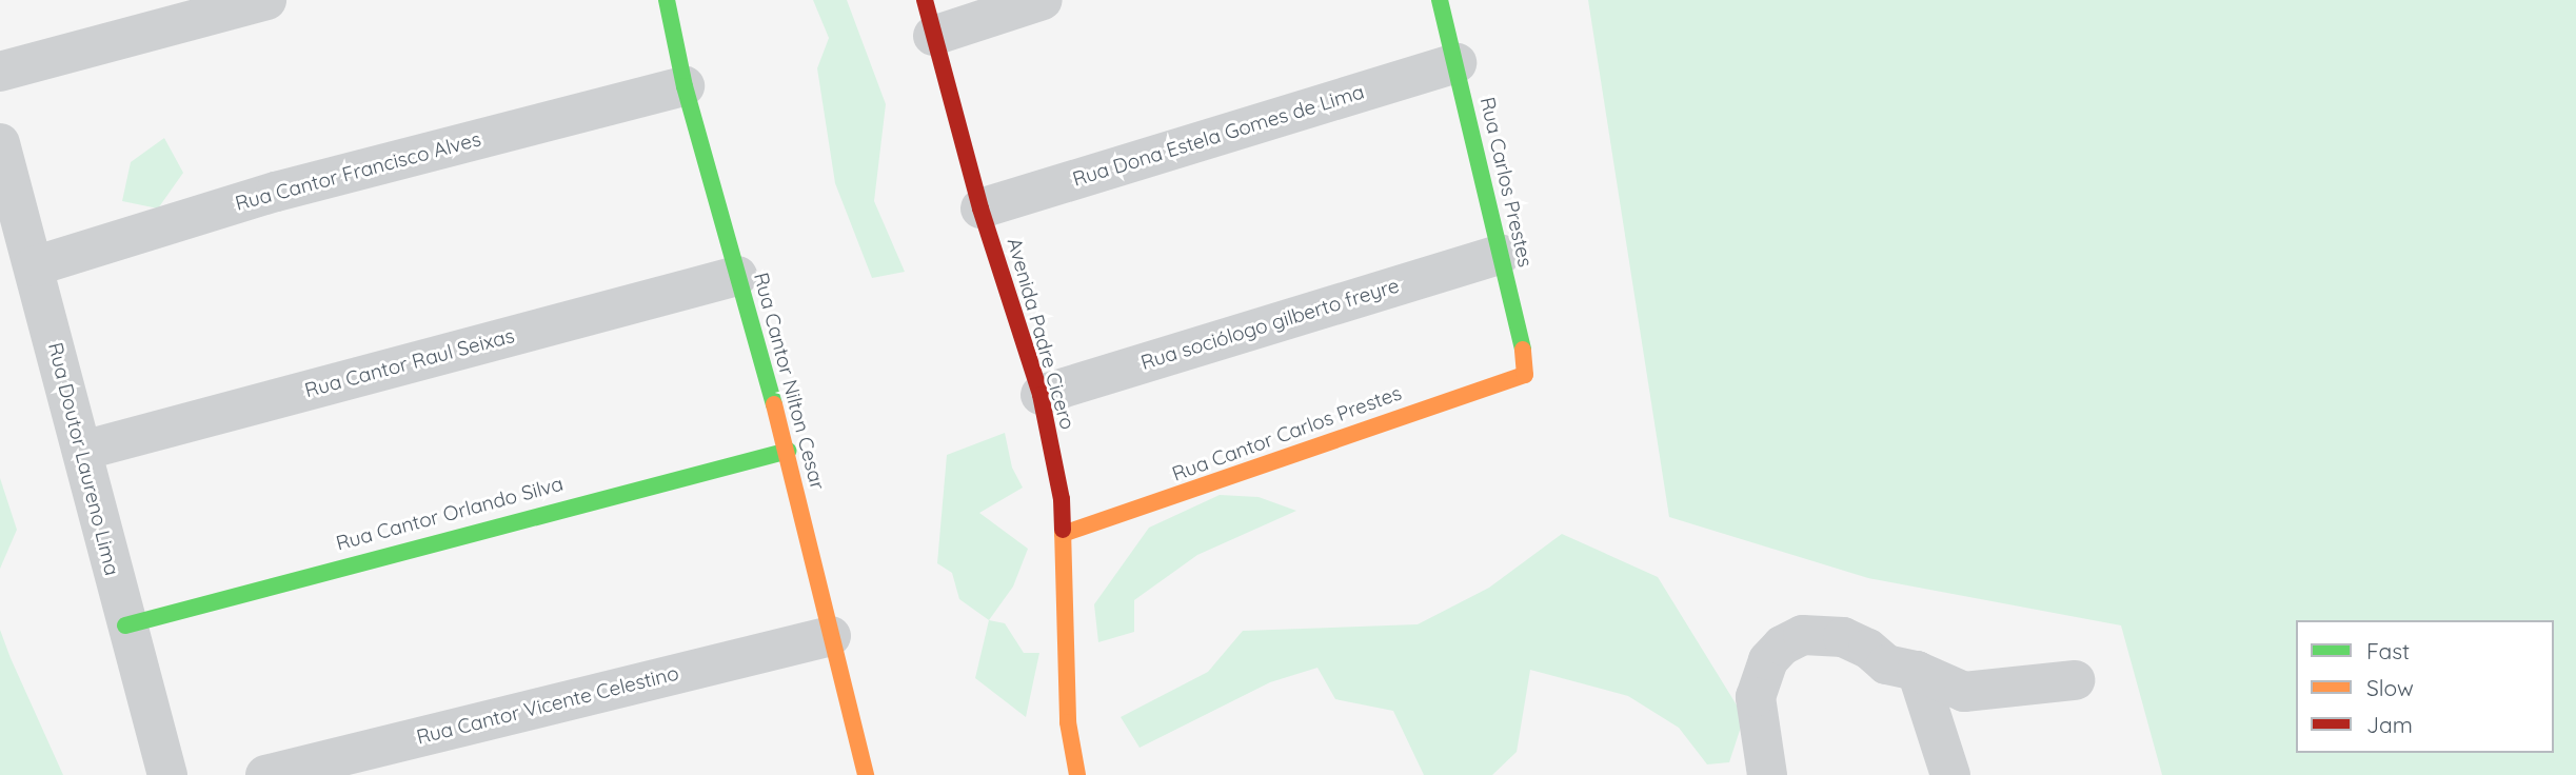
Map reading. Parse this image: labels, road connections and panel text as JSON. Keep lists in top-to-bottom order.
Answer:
{
  "streets": {
    "street": [
      "Rua Dona Estela Gomes de Lima",
      "Rua Cantor Francisco Alves",
      "Rua Carlos Prestes",
      "Rua sociólogo gilberto freyre",
      "Avenida Padre Cicero",
      "Rua Cantor Raul Seixas",
      "Rua Cantor Nilton Cesar",
      "Rua Cantor Carlos Prestes",
      "Rua Doutor Laureno Lima",
      "Rua Cantor Orlando Silva",
      "Rua Cantor Vicente Celestino"
    ]
  },
  "crossings": [
    ["Rua Dona Estela Gomes de Lima", "Rua Carlos Prestes"],
    ["Rua Dona Estela Gomes de Lima", "Avenida Padre Cicero"],
    ["Rua Cantor Francisco Alves", "Rua Cantor Nilton Cesar"],
    ["Rua Cantor Francisco Alves", "Rua Doutor Laureno Lima"],
    ["Rua Carlos Prestes", "Rua sociólogo gilberto freyre"],
    ["Rua Carlos Prestes", "Rua Cantor Carlos Prestes"],
    ["Rua sociólogo gilberto freyre", "Avenida Padre Cicero"],
    ["Avenida Padre Cicero", "Rua Cantor Carlos Prestes"],
    ["Rua Cantor Raul Seixas", "Rua Cantor Nilton Cesar"],
    ["Rua Cantor Raul Seixas", "Rua Doutor Laureno Lima"],
    ["Rua Cantor Nilton Cesar", "Rua Cantor Orlando Silva"],
    ["Rua Cantor Nilton Cesar", "Rua Cantor Vicente Celestino"],
    ["Rua Doutor Laureno Lima", "Rua Cantor Orlando Silva"]
  ],
  "legend": ["Fast", "Slow", "Jam"]
}
